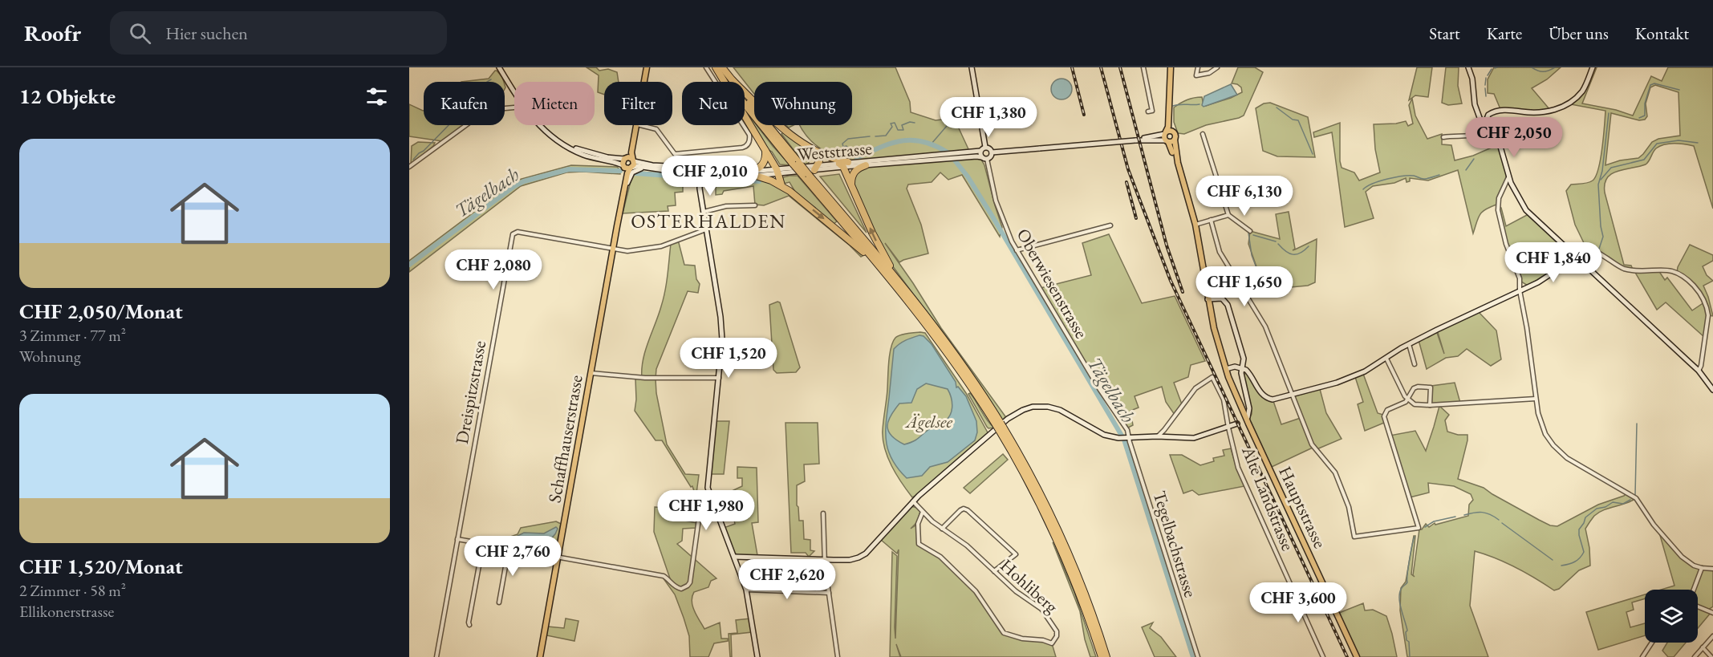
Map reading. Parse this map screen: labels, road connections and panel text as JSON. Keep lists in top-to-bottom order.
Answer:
{
  "streets": {
    "main road": ["Schaffhauserstrasse", "Hauptstrasse"],
    "street": [
      "Weststrasse",
      "Oberwiesenstrasse",
      "Dreispitzstrasse",
      "Alte Landstrasse",
      "Tegelbachstrasse",
      "Hohliberg"
    ]
  },
  "crossings": [
    ["Weststrasse", "Oberwiesenstrasse"],
    ["Weststrasse", "Schaffhauserstrasse"],
    ["Oberwiesenstrasse", "Tegelbachstrasse"],
    ["Dreispitzstrasse", "Schaffhauserstrasse"]
  ],
  "districts": ["OSTERHALDEN"],
  "water": ["Tägelbach"],
  "parks": ["Ägelsee"],
  "page": {
    "header": "Roofr",
    "search": "Hier suchen",
    "nav": [
      "Start",
      "Karte",
      "Über uns",
      "Kontakt"
    ],
    "heading": "12 Objekte",
    "chip": [
      "Kaufen",
      "Mieten",
      "Filter",
      "Neu",
      "Wohnung"
    ],
    "price": [
      "CHF 1,380",
      "CHF 2,050",
      "CHF 2,010",
      "CHF 6,130",
      "CHF 1,840",
      "CHF 2,080",
      "CHF 1,650",
      "CHF 1,520",
      "CHF 1,980",
      "CHF 2,760",
      "CHF 2,620",
      "CHF 3,600"
    ],
    "list": [
      {
        "name": "CHF 2,050/Monat",
        "note": "3 Zimmer · 77 m² · Wohnung"
      },
      {
        "name": "CHF 1,520/Monat",
        "note": "2 Zimmer · 58 m² · Ellikonerstrasse"
      }
    ]
  }
}
